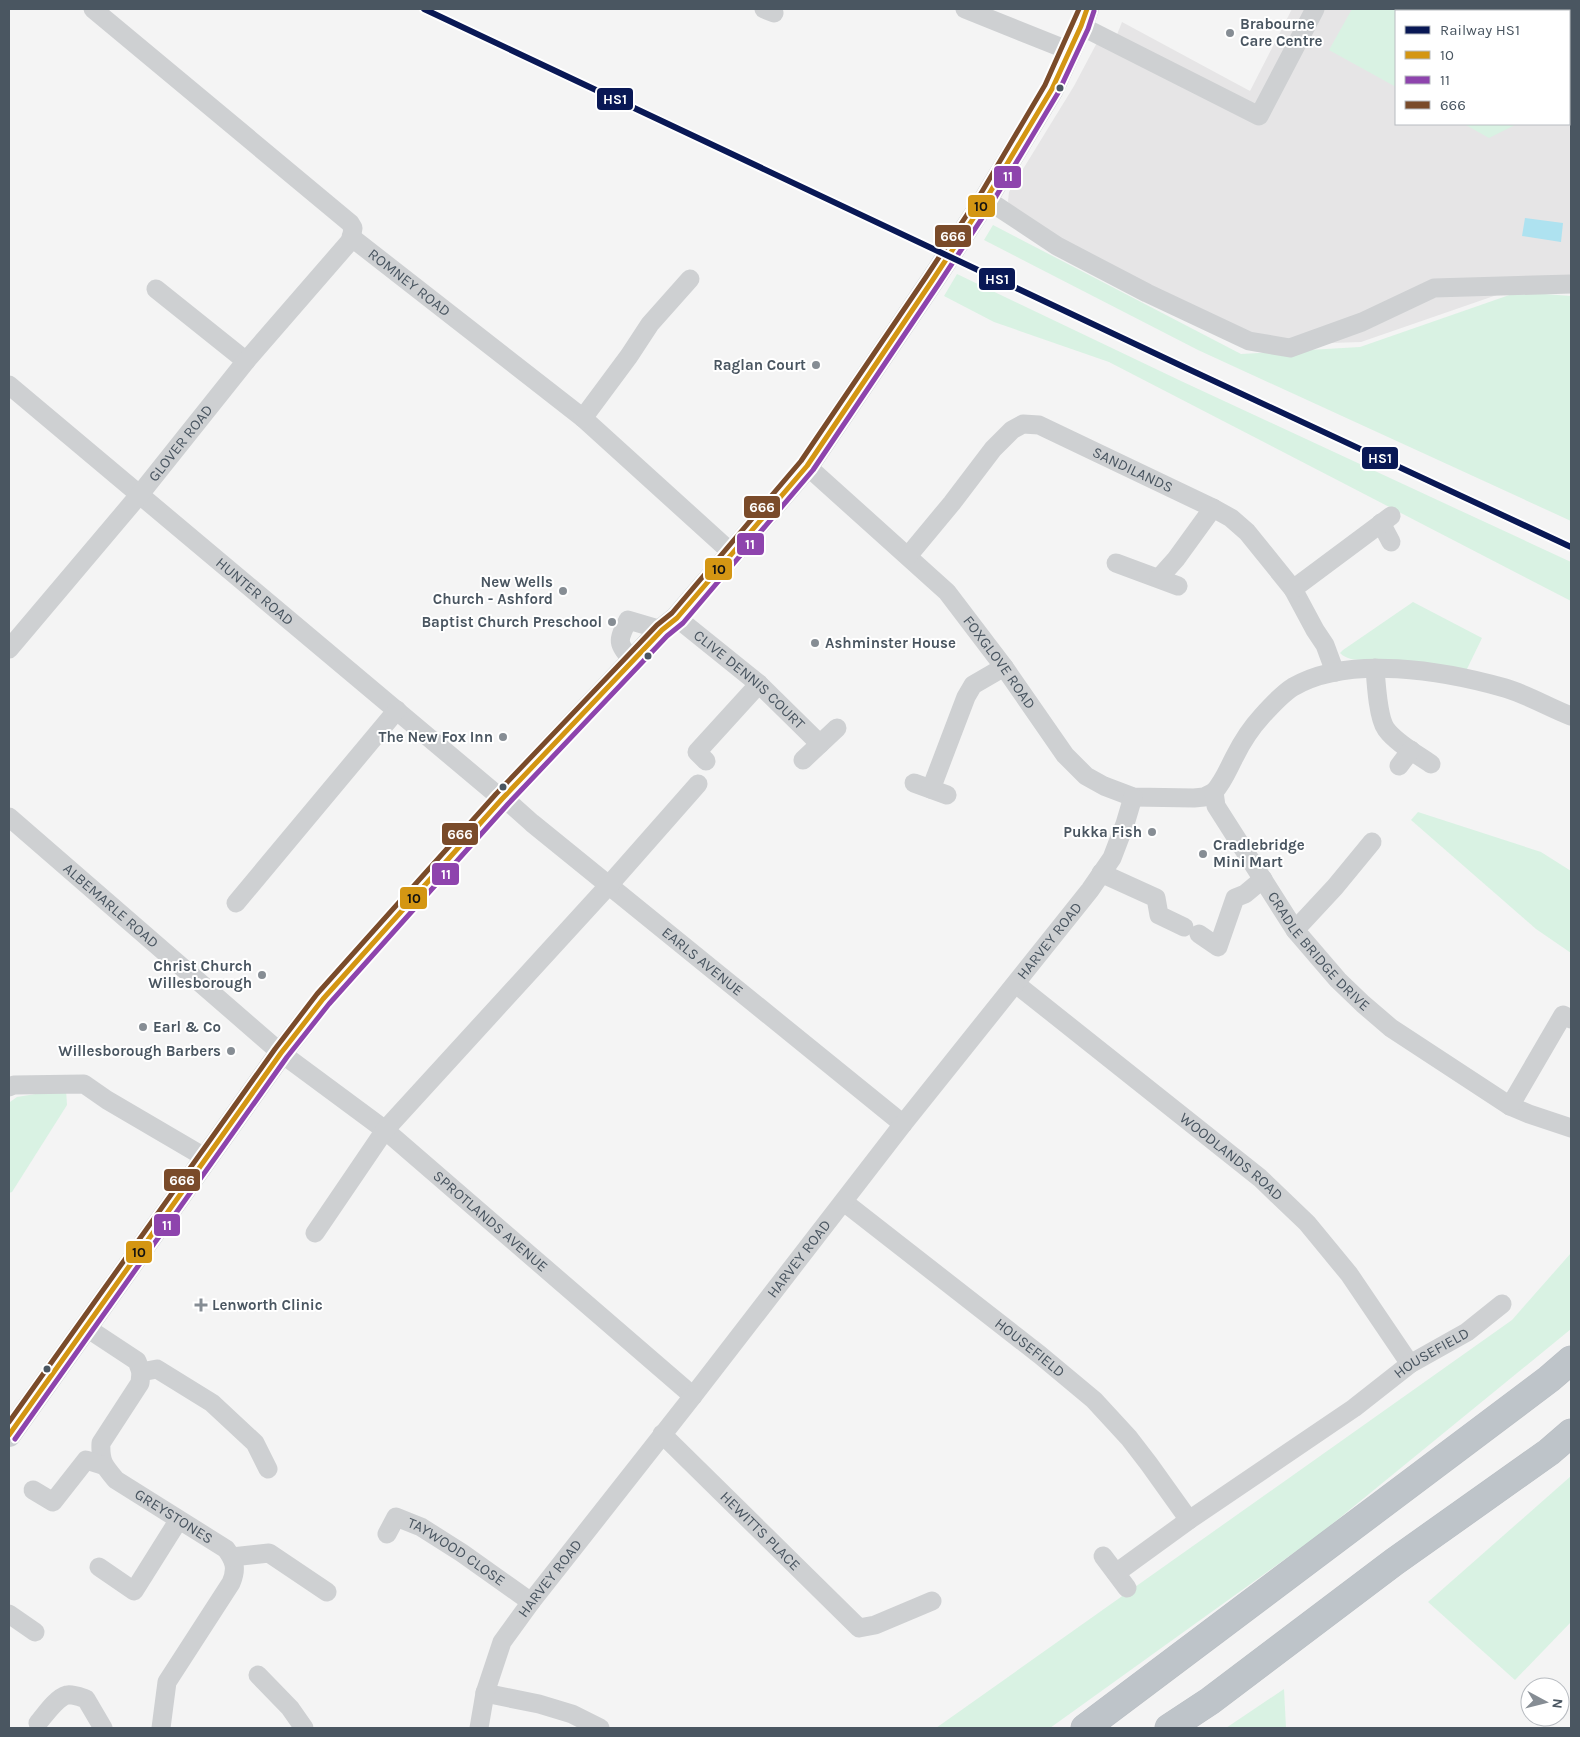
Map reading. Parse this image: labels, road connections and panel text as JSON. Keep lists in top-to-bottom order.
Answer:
{
  "streets": {
    "street": [
      "ROMNEY ROAD",
      "GLOVER ROAD",
      "SANDILANDS",
      "HUNTER ROAD",
      "FOXGLOVE ROAD",
      "CLIVE DENNIS COURT",
      "ALBEMARLE ROAD",
      "HARVEY ROAD",
      "CRADLE BRIDGE DRIVE",
      "EARLS AVENUE",
      "WOODLANDS ROAD",
      "SPROTLANDS AVENUE",
      "HOUSEFIELD",
      "GREYSTONES",
      "HEWITTS PLACE",
      "TAYWOOD CLOSE"
    ]
  },
  "crossings": [
    ["ROMNEY ROAD", "GLOVER ROAD"],
    ["GLOVER ROAD", "HUNTER ROAD"],
    ["SANDILANDS", "FOXGLOVE ROAD"],
    ["HUNTER ROAD", "EARLS AVENUE"],
    ["FOXGLOVE ROAD", "HARVEY ROAD"],
    ["FOXGLOVE ROAD", "CRADLE BRIDGE DRIVE"],
    ["ALBEMARLE ROAD", "SPROTLANDS AVENUE"],
    ["HARVEY ROAD", "EARLS AVENUE"],
    ["HARVEY ROAD", "WOODLANDS ROAD"],
    ["HARVEY ROAD", "SPROTLANDS AVENUE"],
    ["HARVEY ROAD", "HOUSEFIELD"],
    ["HARVEY ROAD", "HEWITTS PLACE"],
    ["HARVEY ROAD", "TAYWOOD CLOSE"],
    ["WOODLANDS ROAD", "HOUSEFIELD"]
  ],
  "places": {
    "other": [
      "Brabourne Care Centre",
      "Raglan Court",
      "New Wells Church - Ashford",
      "Baptist Church Preschool",
      "Ashminster House",
      "The New Fox Inn",
      "Pukka Fish",
      "Cradlebridge Mini Mart",
      "Christ Church Willesborough",
      "Earl & Co",
      "Willesborough Barbers"
    ],
    "health": ["Lenworth Clinic"]
  },
  "lines": [
    "rail line HS1",
    "transit line 10",
    "transit line 666",
    "transit line 11"
  ],
  "legend": [
    "Railway HS1",
    "10",
    "11",
    "666"
  ],
  "north": "right"
}
